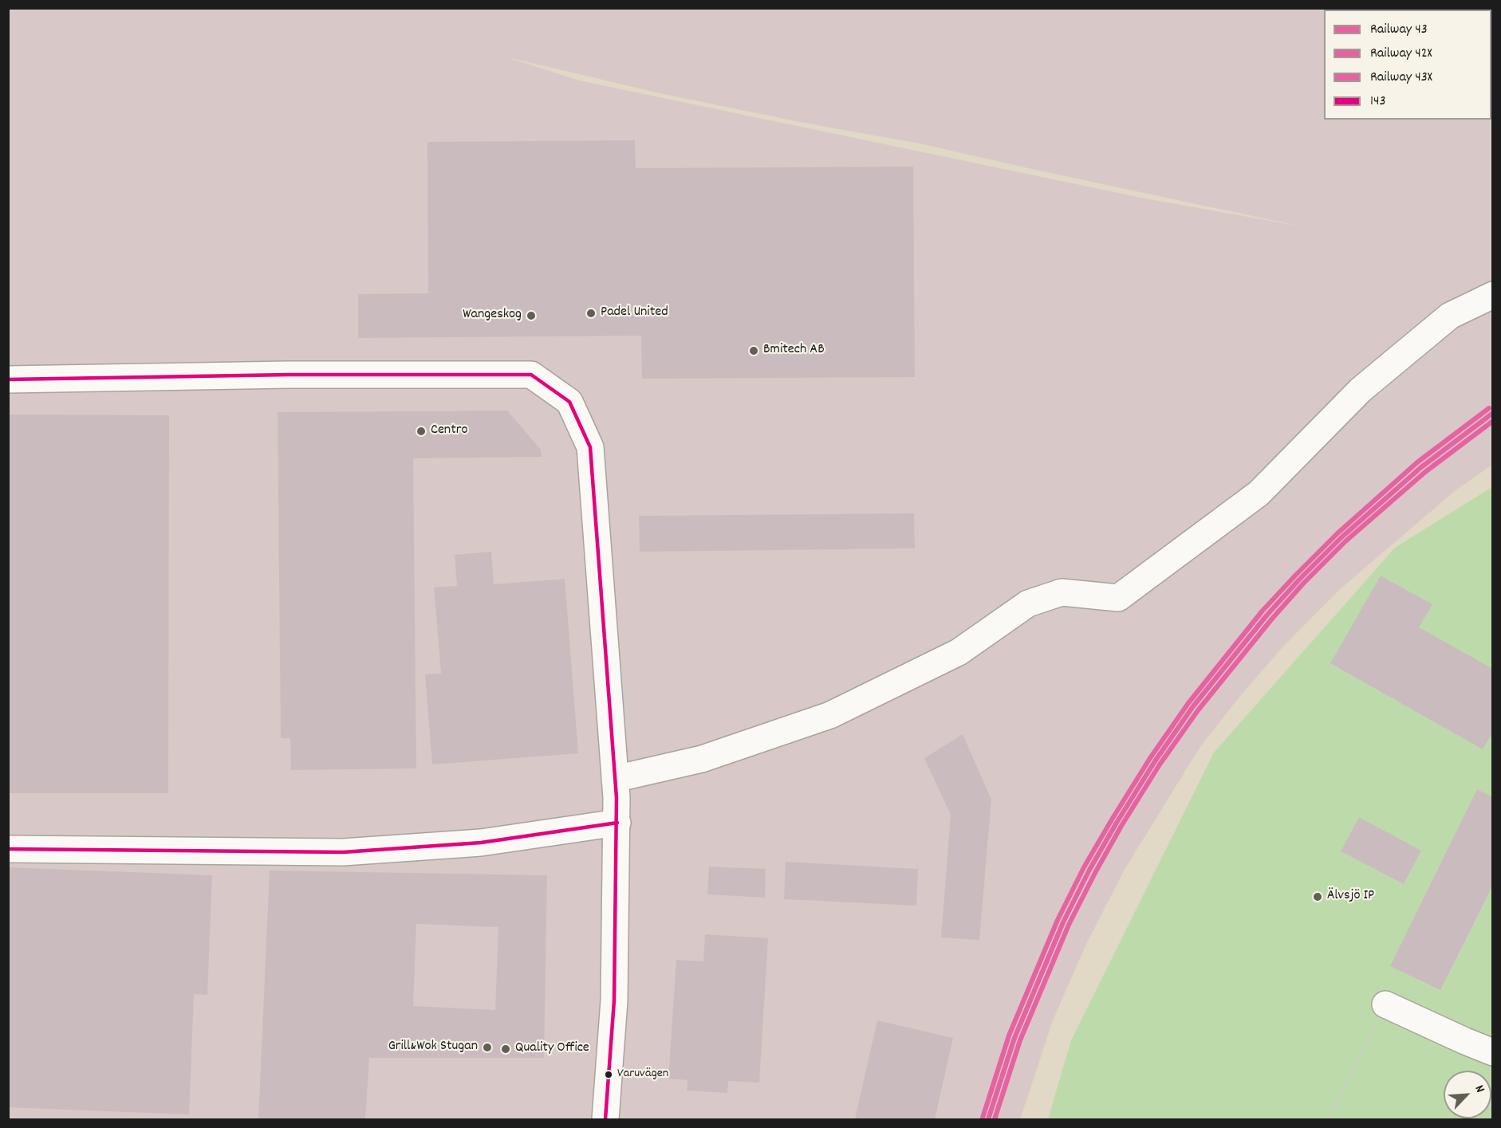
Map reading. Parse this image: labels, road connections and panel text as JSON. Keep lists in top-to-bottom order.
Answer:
{
  "places": [
    "Padel United",
    "Wangeskog",
    "Bmitech AB",
    "Centro",
    "Älvsjö IP",
    "Grill&Wok Stugan",
    "Quality Office",
    "Varuvägen"
  ],
  "lines": [
    "transit line 143",
    "rail line 43X",
    "rail line 43",
    "rail line 42X"
  ],
  "legend": [
    "Railway 43",
    "Railway 42X",
    "Railway 43X",
    "143"
  ],
  "north": "top right"
}
